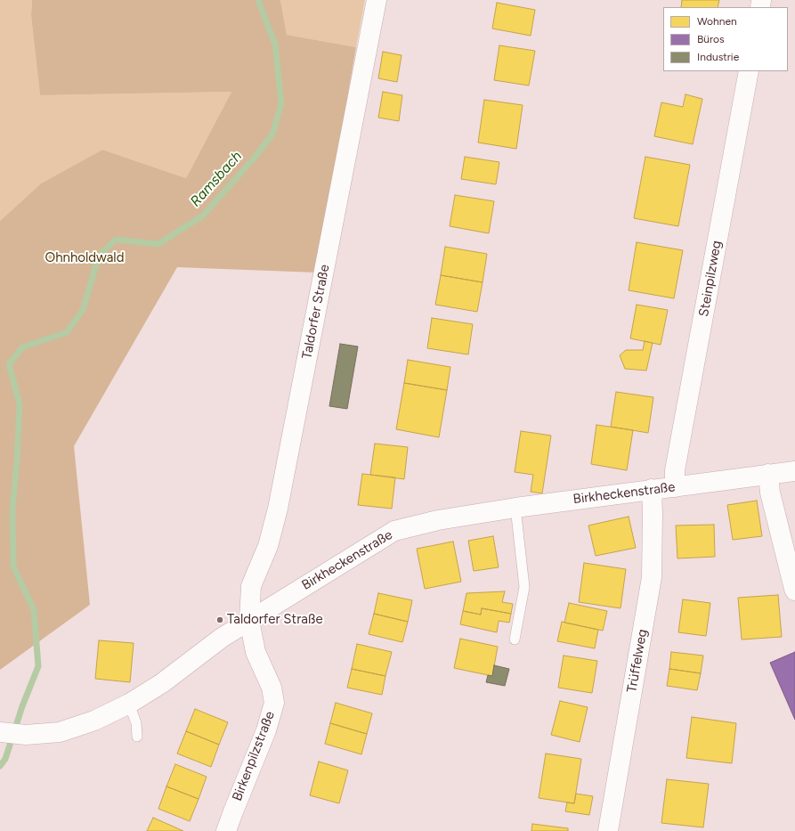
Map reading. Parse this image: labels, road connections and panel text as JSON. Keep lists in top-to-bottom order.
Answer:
{
  "streets": {
    "street": [
      "Steinpilzweg",
      "Taldorfer Straße",
      "Birkheckenstraße",
      "Trüffelweg",
      "Birkenpilzstraße"
    ]
  },
  "crossings": [
    ["Steinpilzweg", "Birkheckenstraße"],
    ["Taldorfer Straße", "Birkheckenstraße"],
    ["Taldorfer Straße", "Birkenpilzstraße"],
    ["Birkheckenstraße", "Trüffelweg"],
    ["Birkheckenstraße", "Birkenpilzstraße"]
  ],
  "water": ["Ramsbach"],
  "parks": ["Ohnholdwald"],
  "places": ["Taldorfer Straße"],
  "legend": ["Wohnen", "Büros", "Industrie"]
}
